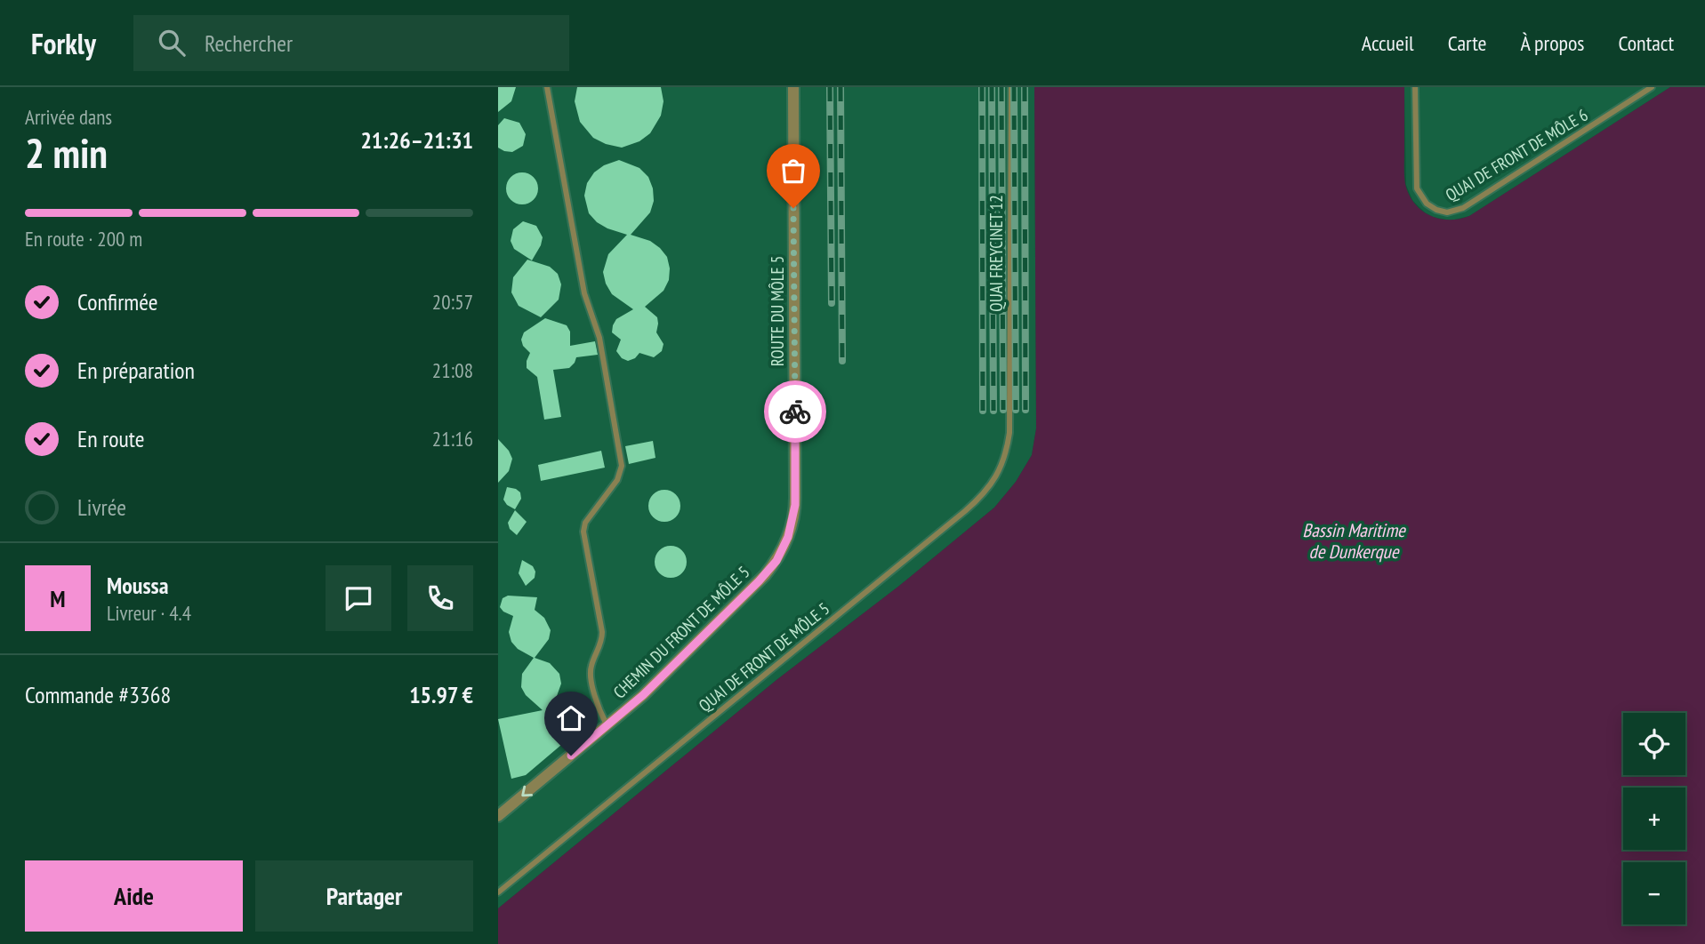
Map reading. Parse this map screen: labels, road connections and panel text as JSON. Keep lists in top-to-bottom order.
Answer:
{
  "streets": {
    "street": ["ROUTE DU MÔLE 5", "CHEMIN DU FRONT DE MÔLE 5"],
    "lane": ["QUAI DE FRONT DE MÔLE 6", "QUAI FREYCINET 12", "QUAI DE FRONT DE MÔLE 5"]
  },
  "crossings": [
    ["QUAI FREYCINET 12", "QUAI DE FRONT DE MÔLE 5"],
    ["ROUTE DU MÔLE 5", "CHEMIN DU FRONT DE MÔLE 5"]
  ],
  "water": ["Bassin Maritime de Dunkerque"],
  "page": {
    "header": "Forkly",
    "search": "Rechercher",
    "nav": [
      "Accueil",
      "Carte",
      "À propos",
      "Contact"
    ],
    "heading": ["2 min", "Arrivée dans", "21:26–21:31"],
    "panel": [
      "Moussa",
      "Livreur · 4.4",
      "Commande #3368",
      "15.97 €"
    ],
    "bar": "En route · 200 m",
    "list": [
      ["Confirmée", "20:57"],
      ["En préparation", "21:08"],
      ["En route", "21:16"],
      "Livrée"
    ],
    "round": "M",
    "map_buttons": ["+", "−"],
    "buttons": ["Aide", "Partager"]
  }
}
